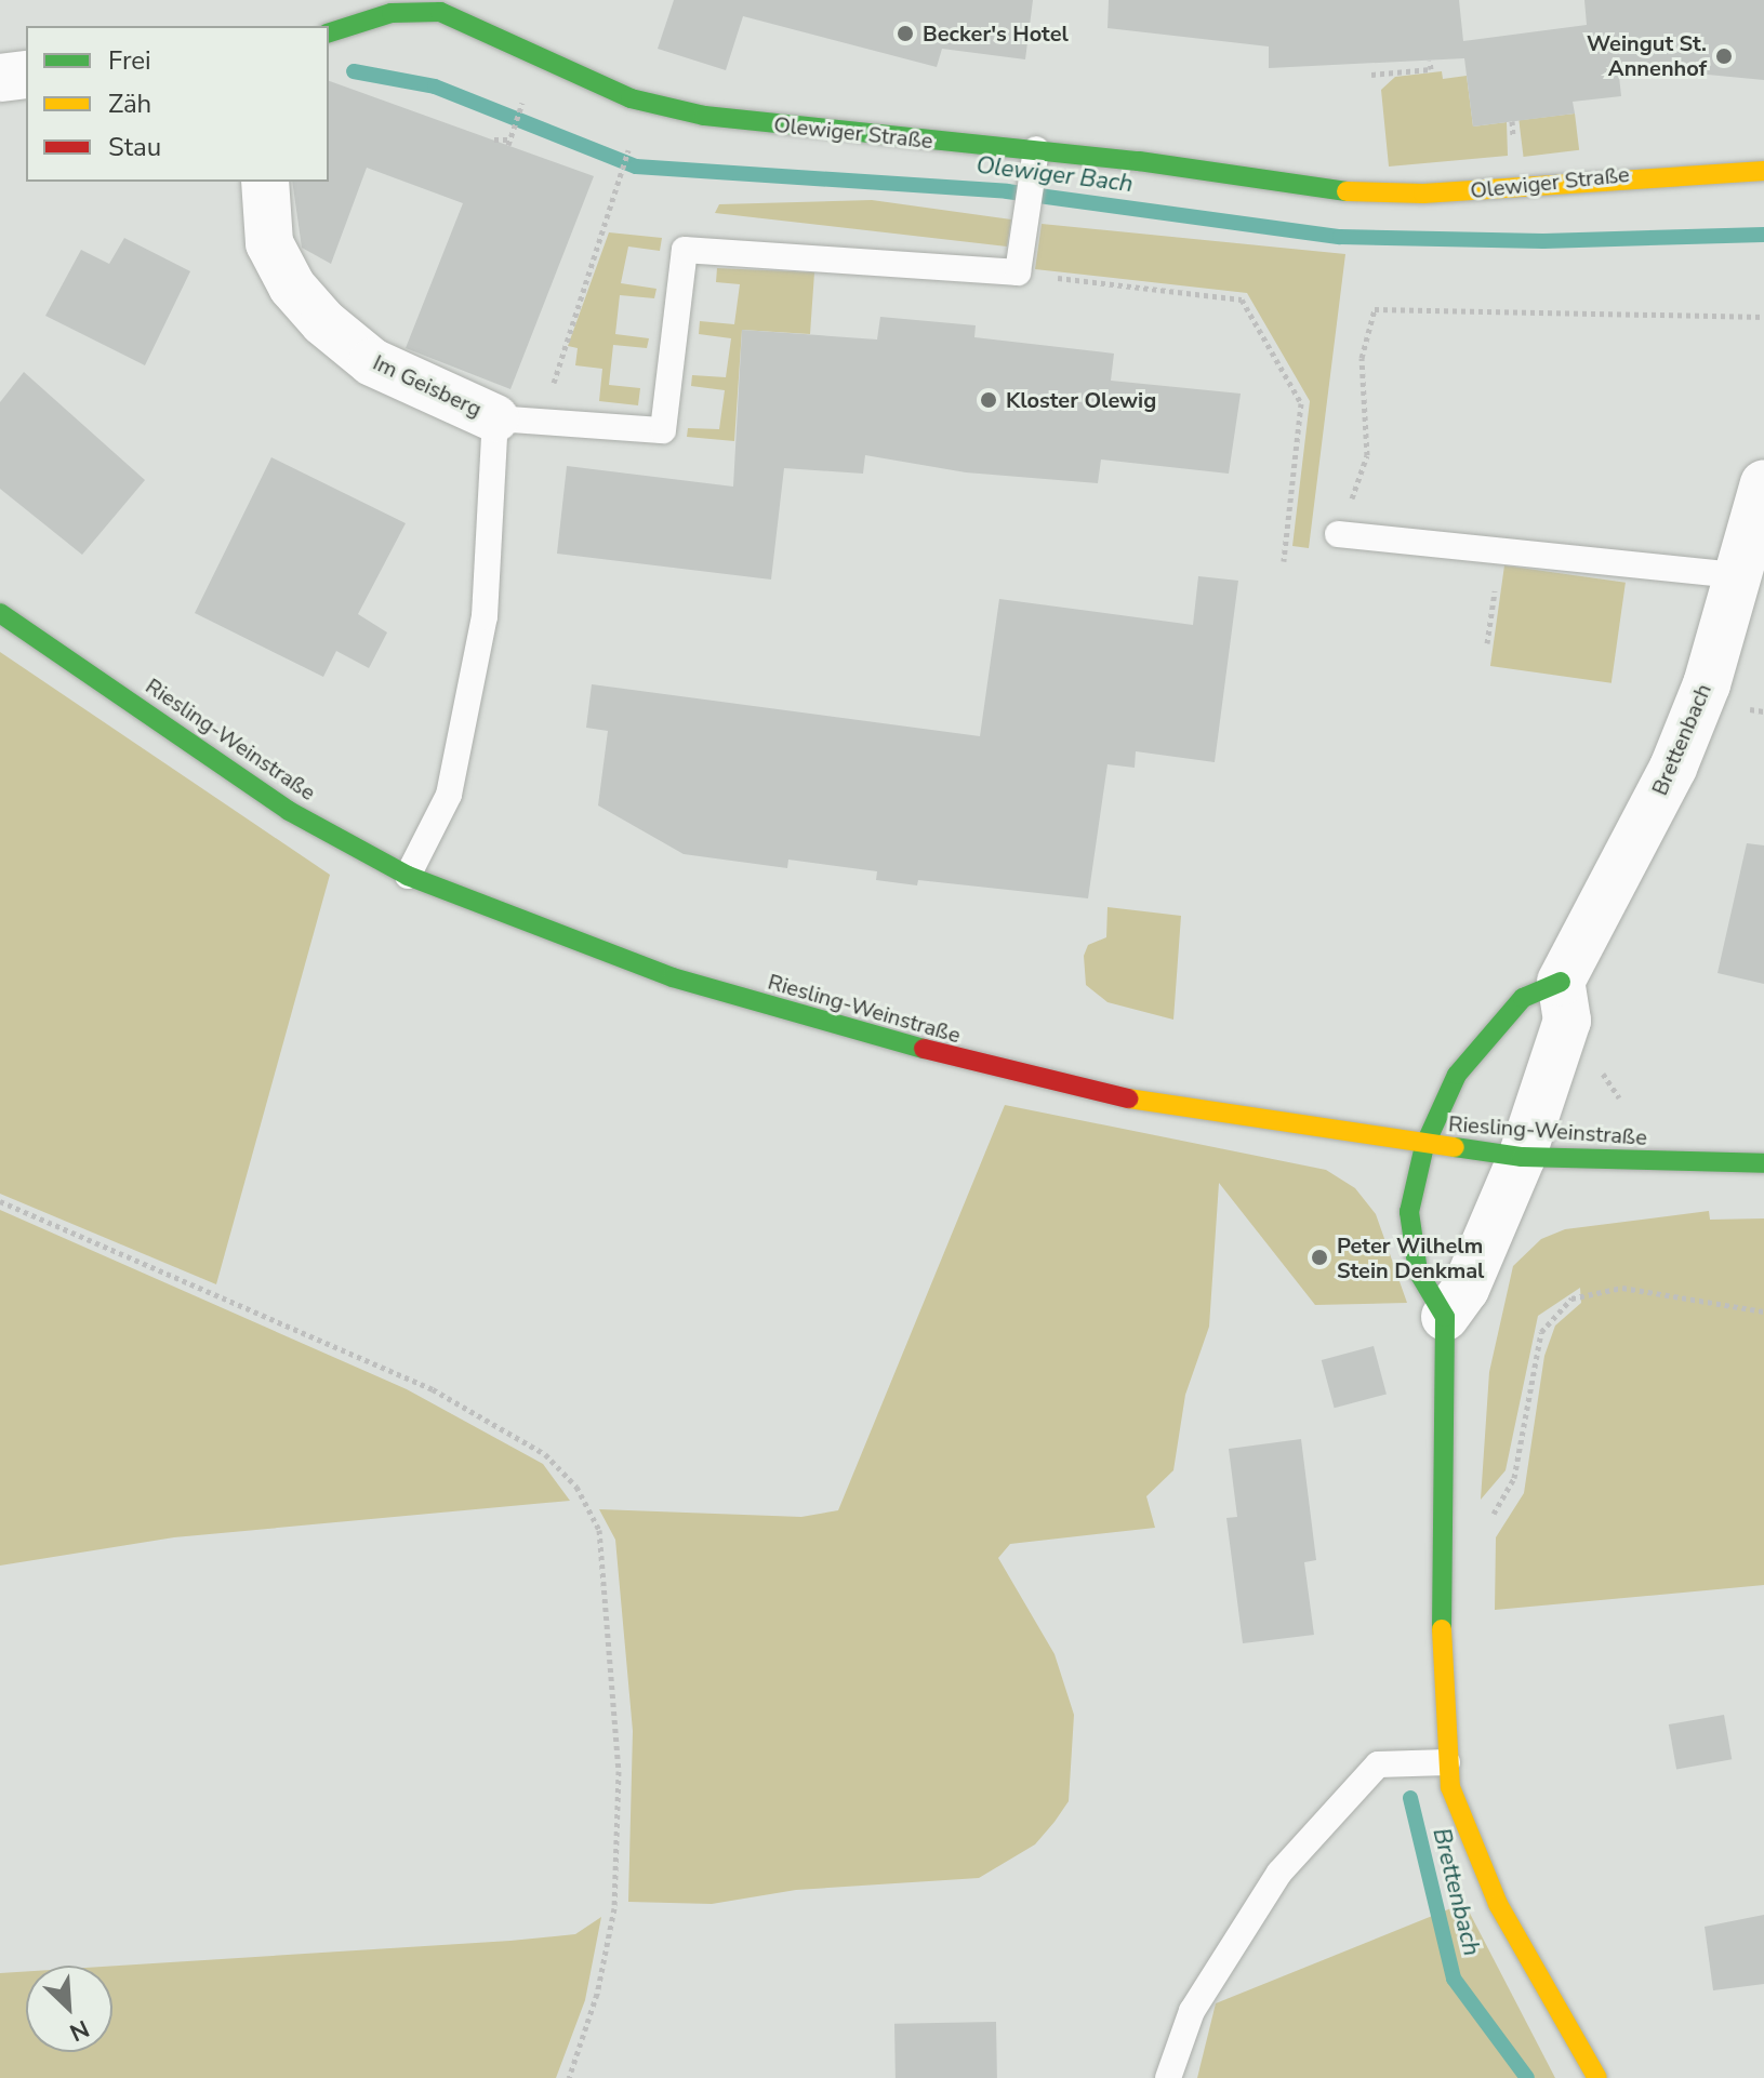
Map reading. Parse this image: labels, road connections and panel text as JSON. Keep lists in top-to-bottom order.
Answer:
{
  "streets": {
    "street": [
      "Olewiger Straße",
      "Im Geisberg",
      "Riesling-Weinstraße",
      "Brettenbach"
    ]
  },
  "water": ["Olewiger Bach", "Brettenbach"],
  "places": [
    "Becker's Hotel",
    "Weingut St. Annenhof",
    "Kloster Olewig",
    "Peter Wilhelm Stein Denkmal"
  ],
  "legend": ["Frei", "Zäh", "Stau"],
  "north": "bottom right"
}
